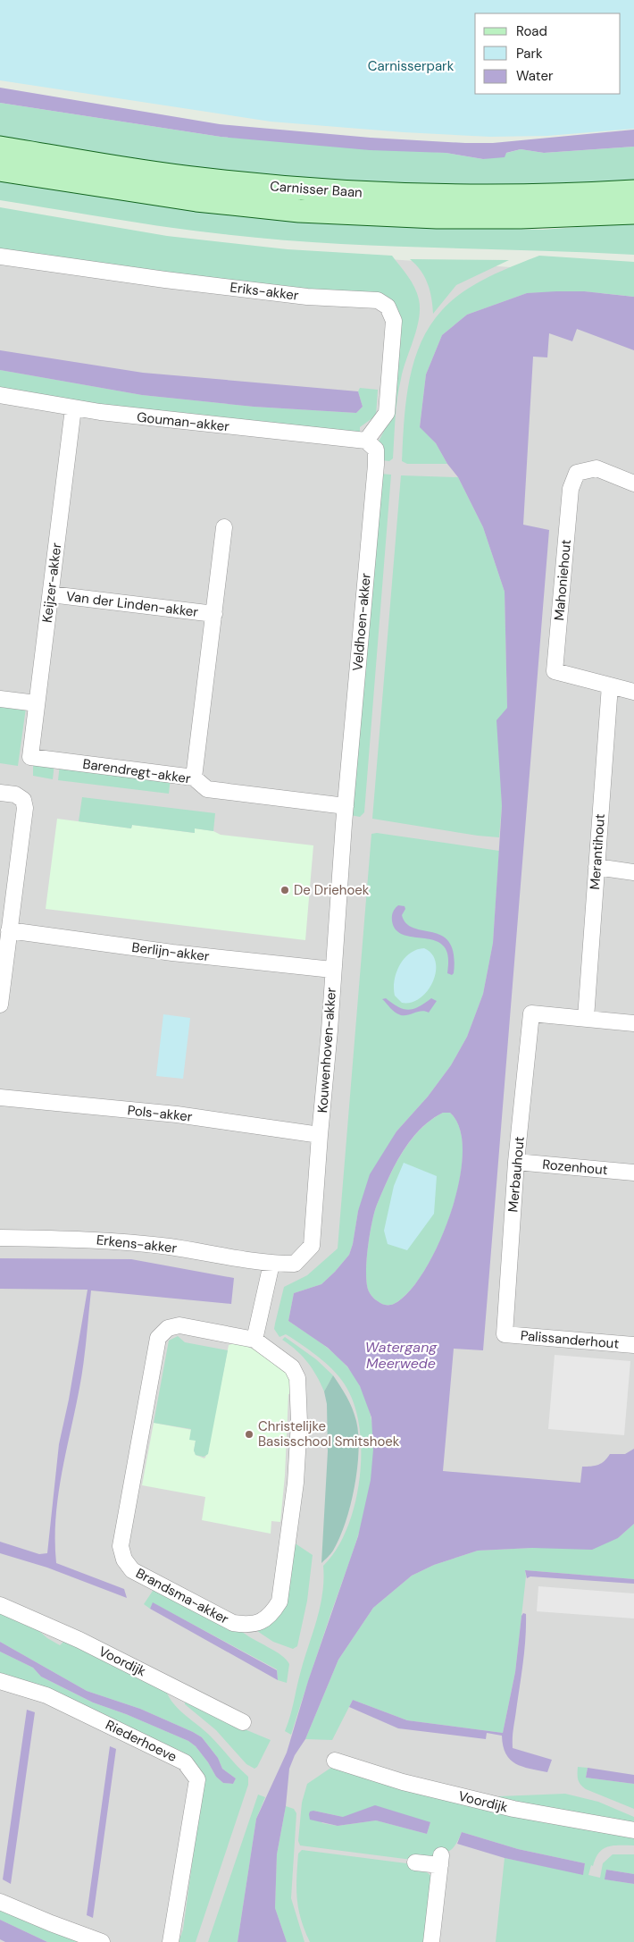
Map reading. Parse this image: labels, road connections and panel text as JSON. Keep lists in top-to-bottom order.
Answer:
{
  "streets": {
    "main road": ["Carnisser Baan"],
    "street": [
      "Eriks-akker",
      "Gouman-akker",
      "Mahoniehout",
      "Keijzer-akker",
      "Van der Linden-akker",
      "Veldhoen-akker",
      "Barendregt-akker",
      "Merantihout",
      "Berlijn-akker",
      "Kouwenhoven-akker",
      "Pols-akker",
      "Rozenhout",
      "Merbauhout",
      "Erkens-akker",
      "Palissanderhout",
      "Brandsma-akker",
      "Voordijk",
      "Riederhoeve"
    ]
  },
  "crossings": [
    ["Eriks-akker", "Gouman-akker"],
    ["Eriks-akker", "Veldhoen-akker"],
    ["Gouman-akker", "Keijzer-akker"],
    ["Gouman-akker", "Veldhoen-akker"],
    ["Mahoniehout", "Merantihout"],
    ["Keijzer-akker", "Van der Linden-akker"],
    ["Keijzer-akker", "Barendregt-akker"],
    ["Van der Linden-akker", "Barendregt-akker"],
    ["Veldhoen-akker", "Barendregt-akker"],
    ["Veldhoen-akker", "Kouwenhoven-akker"],
    ["Barendregt-akker", "Kouwenhoven-akker"],
    ["Merantihout", "Merbauhout"],
    ["Berlijn-akker", "Kouwenhoven-akker"],
    ["Kouwenhoven-akker", "Pols-akker"],
    ["Kouwenhoven-akker", "Erkens-akker"],
    ["Rozenhout", "Merbauhout"],
    ["Merbauhout", "Palissanderhout"]
  ],
  "water": ["Watergang Meerwede"],
  "parks": ["Carnisserpark"],
  "places": ["De Driehoek", "Christelijke Basisschool Smitshoek"],
  "legend": ["Road", "Park", "Water"]
}
